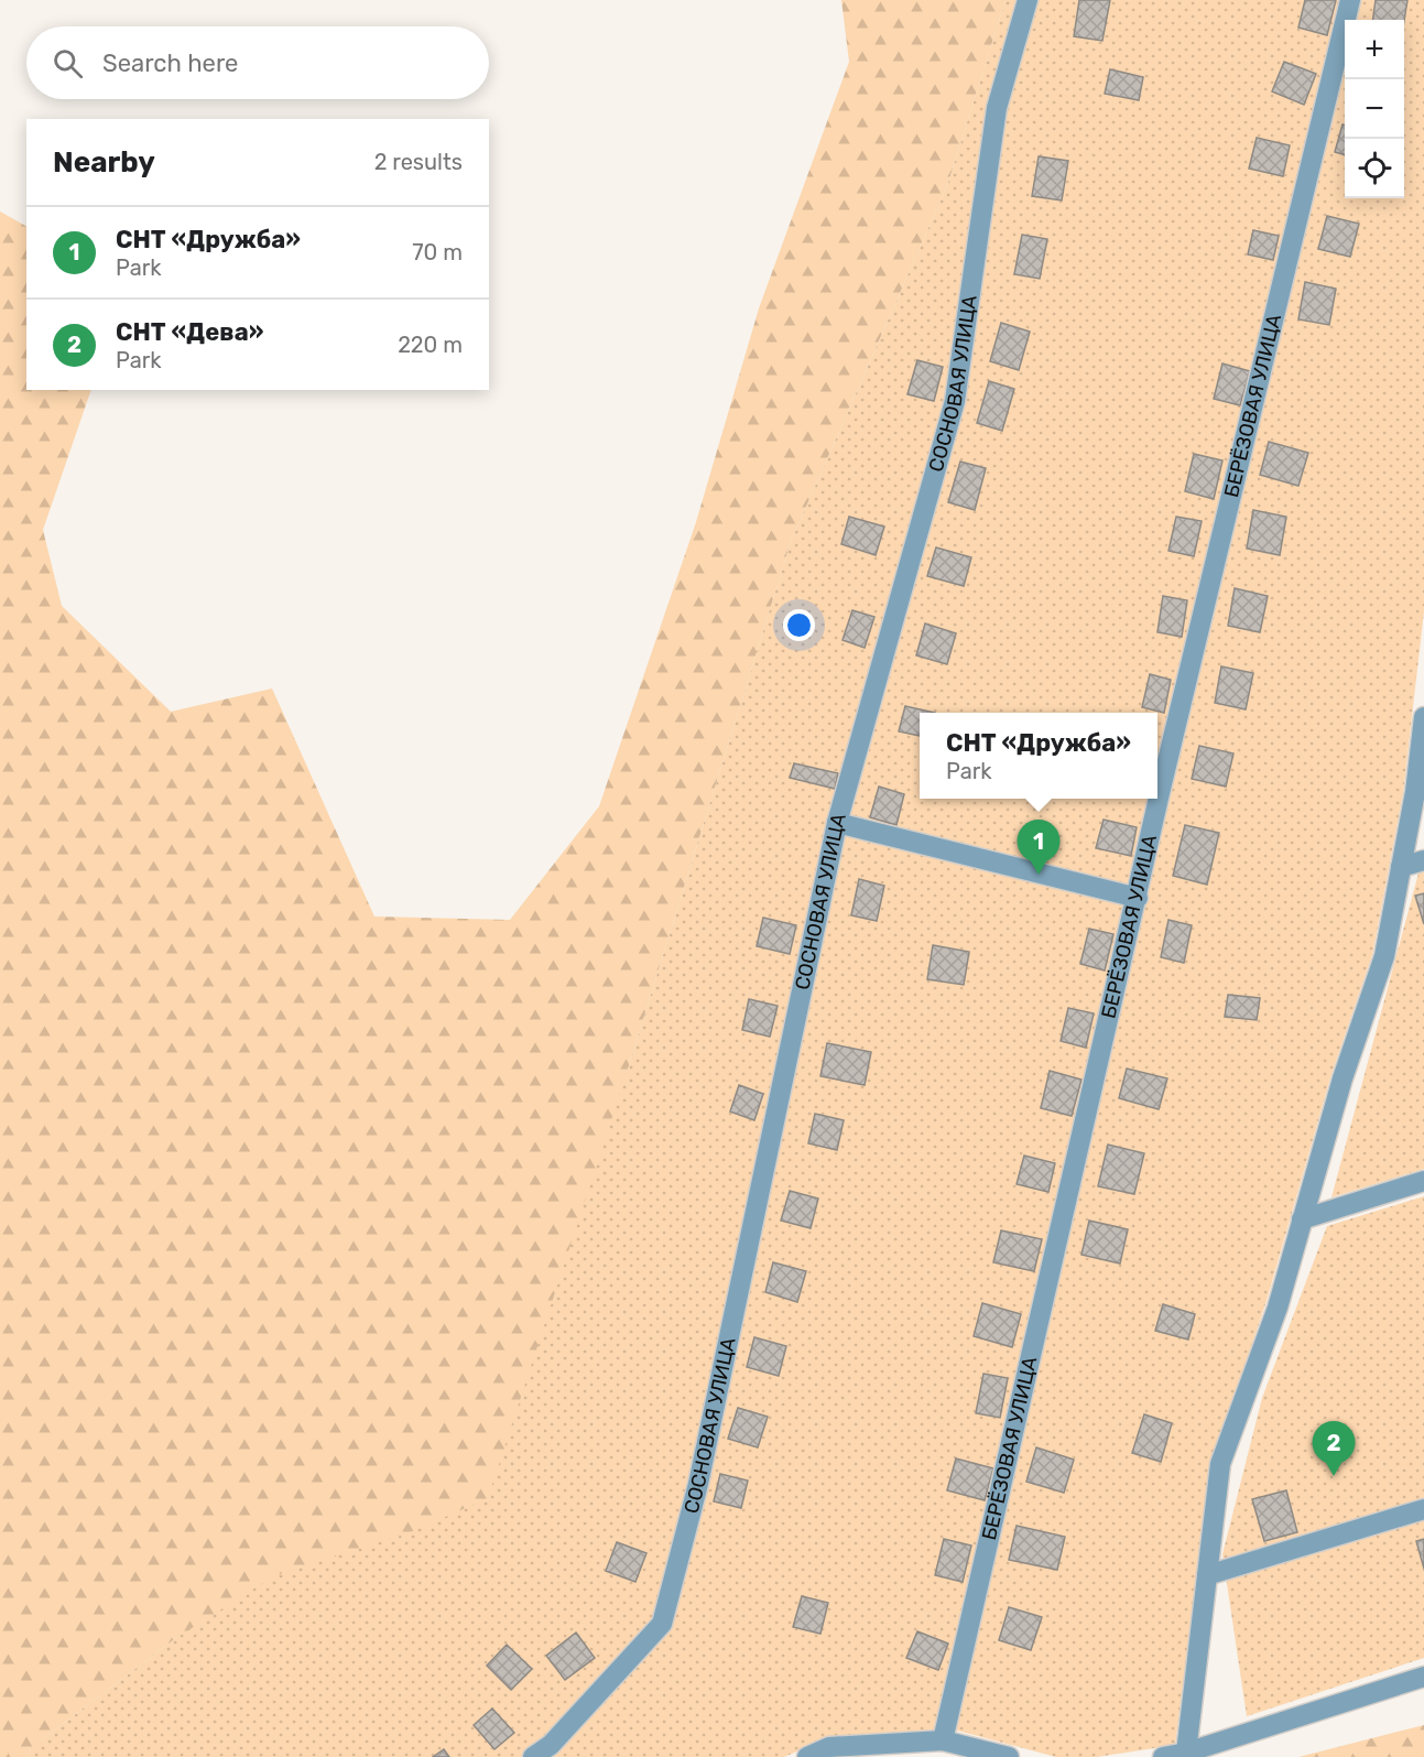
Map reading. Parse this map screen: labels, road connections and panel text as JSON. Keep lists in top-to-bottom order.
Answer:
{
  "streets": {
    "lane": ["СОСНОВАЯ УЛИЦА", "БЕРЁЗОВАЯ УЛИЦА"]
  },
  "page": {
    "map_buttons": ["+", "−"],
    "search": "Search here",
    "heading": ["Nearby", "2 results"],
    "list": [
      {
        "mark": "1",
        "name": "СНТ «Дружба»",
        "note": "Park",
        "value": "70 m"
      },
      {
        "mark": "2",
        "name": "СНТ «Дева»",
        "note": "Park",
        "value": "220 m"
      }
    ],
    "popup": ["СНТ «Дружба»", "Park"],
    "pins": ["1", "2"]
  }
}
